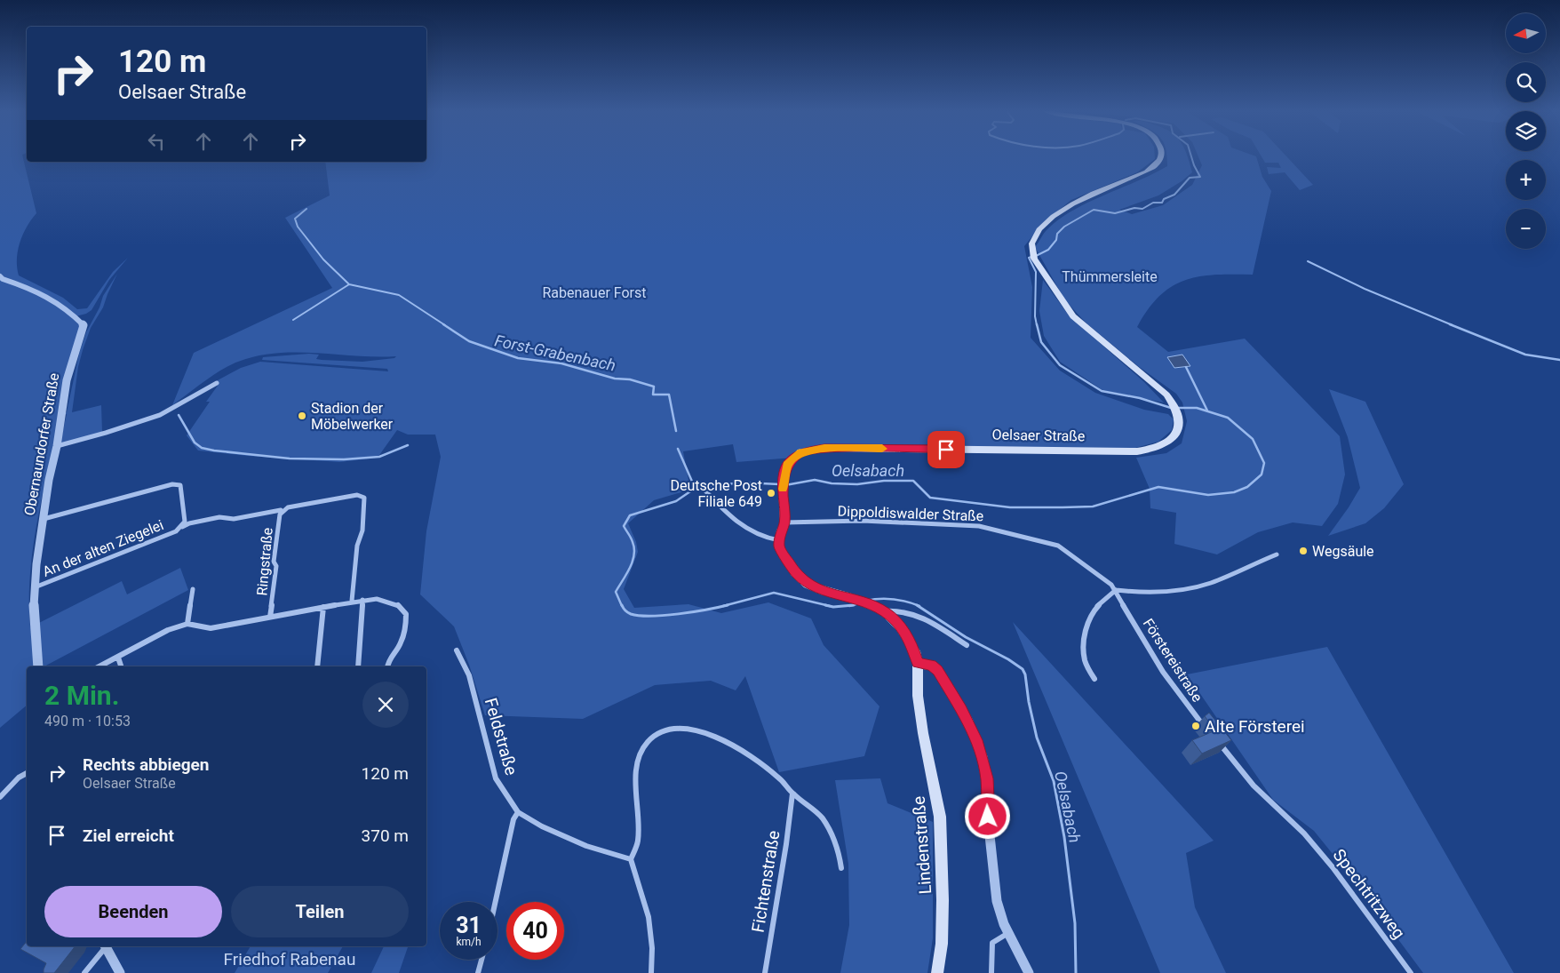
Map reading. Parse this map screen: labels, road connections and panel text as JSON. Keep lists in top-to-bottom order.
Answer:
{
  "streets": {
    "main road": ["Oelsaer Straße", "Lindenstraße"],
    "street": [
      "Obernaundorfer Straße",
      "Dippoldiswalder Straße",
      "An der alten Ziegelei",
      "Ringstraße",
      "Förstereistraße",
      "Feldstraße",
      "Fichtenstraße",
      "Spechtritzweg"
    ]
  },
  "crossings": [
    ["Oelsaer Straße", "Dippoldiswalder Straße"],
    ["Obernaundorfer Straße", "An der alten Ziegelei"],
    ["Dippoldiswalder Straße", "Förstereistraße"]
  ],
  "water": ["Forst-Grabenbach", "Oelsabach"],
  "parks": ["Thümmersleite", "Rabenauer Forst", "Friedhof Rabenau"],
  "places": [
    "Stadion der Möbelwerker",
    "Deutsche Post Filiale 649",
    "Wegsäule",
    "Alte Försterei"
  ],
  "north": "left",
  "page": {
    "map_buttons": ["+", "−"],
    "turn": ["120 m", "Oelsaer Straße"],
    "heading": ["2 Min.", "490 m · 10:53"],
    "list": [
      {
        "name": "Rechts abbiegen",
        "note": "Oelsaer Straße",
        "value": "120 m"
      },
      {
        "name": "Ziel erreicht",
        "value": "370 m"
      }
    ],
    "buttons": ["Beenden", "Teilen"],
    "speed": "31 km/h",
    "limit": "40"
  }
}
